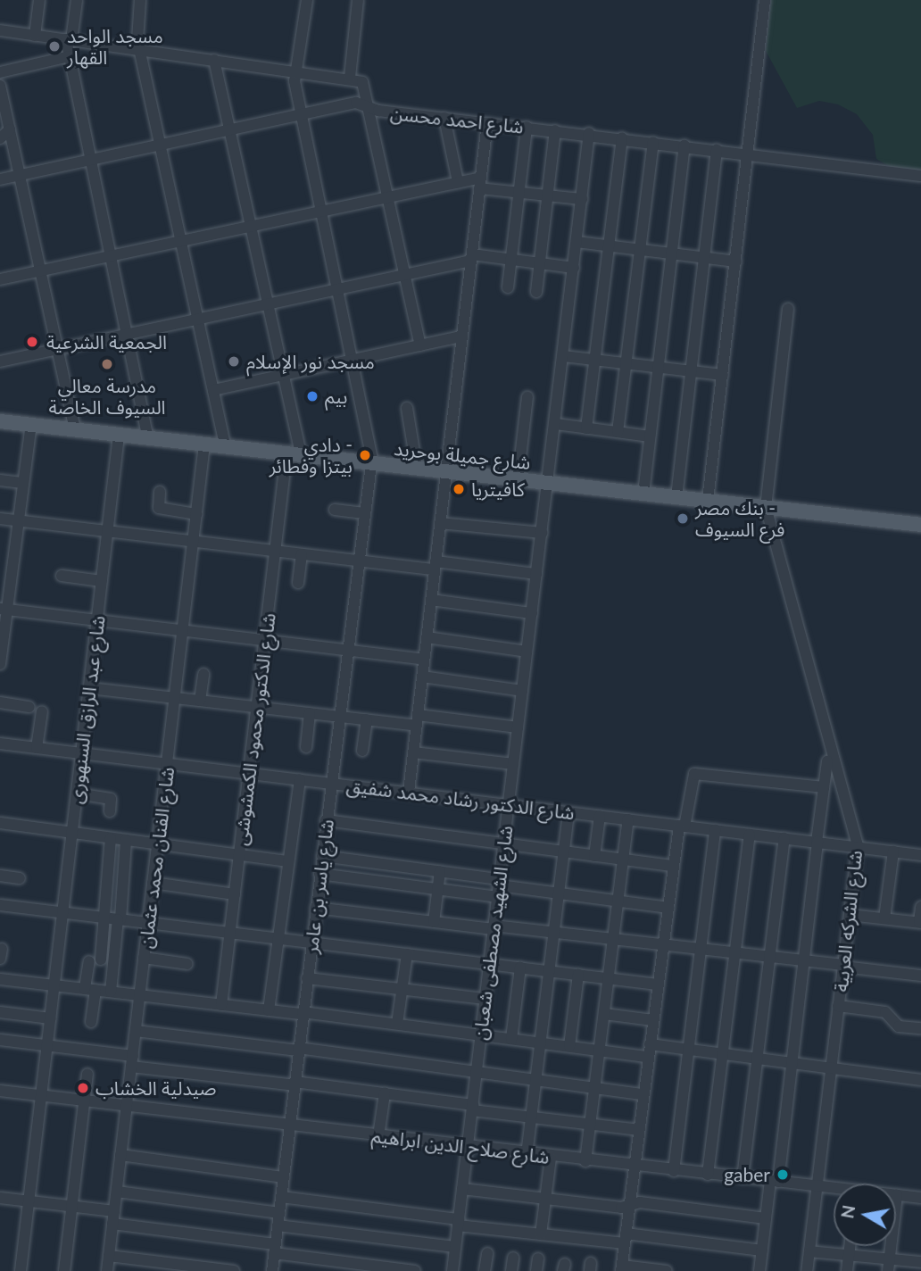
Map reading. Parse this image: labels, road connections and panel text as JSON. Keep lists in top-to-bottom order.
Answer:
{
  "streets": {
    "main road": ["شارع جميلة بوحريد"],
    "street": [
      "شارع احمد محسن",
      "شارع عبد الرازق السنهورى",
      "شارع الدكتور محمود الكمشوشى",
      "شارع الدكتور رشاد محمد شفيق",
      "شارع الفنان محمد عثمان",
      "شارع ياسر بن عامر",
      "شارع الشركه العربية",
      "شارع الشهيد مصطفى شعبان",
      "شارع صلاح الدين ابراهيم"
    ]
  },
  "crossings": [
    ["شارع احمد محسن", "شارع الدكتور محمود الكمشوشى"],
    ["شارع احمد محسن", "شارع ياسر بن عامر"],
    ["شارع احمد محسن", "شارع الشهيد مصطفى شعبان"],
    ["شارع جميلة بوحريد", "شارع عبد الرازق السنهورى"],
    ["شارع جميلة بوحريد", "شارع الدكتور محمود الكمشوشى"],
    ["شارع جميلة بوحريد", "شارع الفنان محمد عثمان"],
    ["شارع جميلة بوحريد", "شارع ياسر بن عامر"],
    ["شارع جميلة بوحريد", "شارع الشركه العربية"],
    ["شارع جميلة بوحريد", "شارع الشهيد مصطفى شعبان"],
    ["شارع عبد الرازق السنهورى", "شارع الدكتور رشاد محمد شفيق"],
    ["شارع عبد الرازق السنهورى", "شارع صلاح الدين ابراهيم"],
    ["شارع الدكتور محمود الكمشوشى", "شارع الدكتور رشاد محمد شفيق"],
    ["شارع الدكتور رشاد محمد شفيق", "شارع الفنان محمد عثمان"],
    ["شارع الدكتور رشاد محمد شفيق", "شارع ياسر بن عامر"],
    ["شارع الدكتور رشاد محمد شفيق", "شارع الشركه العربية"],
    ["شارع الدكتور رشاد محمد شفيق", "شارع الشهيد مصطفى شعبان"],
    ["شارع الفنان محمد عثمان", "شارع صلاح الدين ابراهيم"],
    ["شارع ياسر بن عامر", "شارع صلاح الدين ابراهيم"],
    ["شارع الشركه العربية", "شارع صلاح الدين ابراهيم"],
    ["شارع الشهيد مصطفى شعبان", "شارع صلاح الدين ابراهيم"]
  ],
  "places": [
    "مسجد الواحد القهار",
    "الجمعية الشرعية",
    "مسجد نور الإسلام",
    "مدرسة معالي السيوف الخاصة",
    "بيم",
    "دادي - بيتزا وفطائر",
    "كافيتريا",
    "بنك مصر - فرع السيوف",
    "صيدلية الخشاب",
    "gaber"
  ],
  "north": "left"
}
